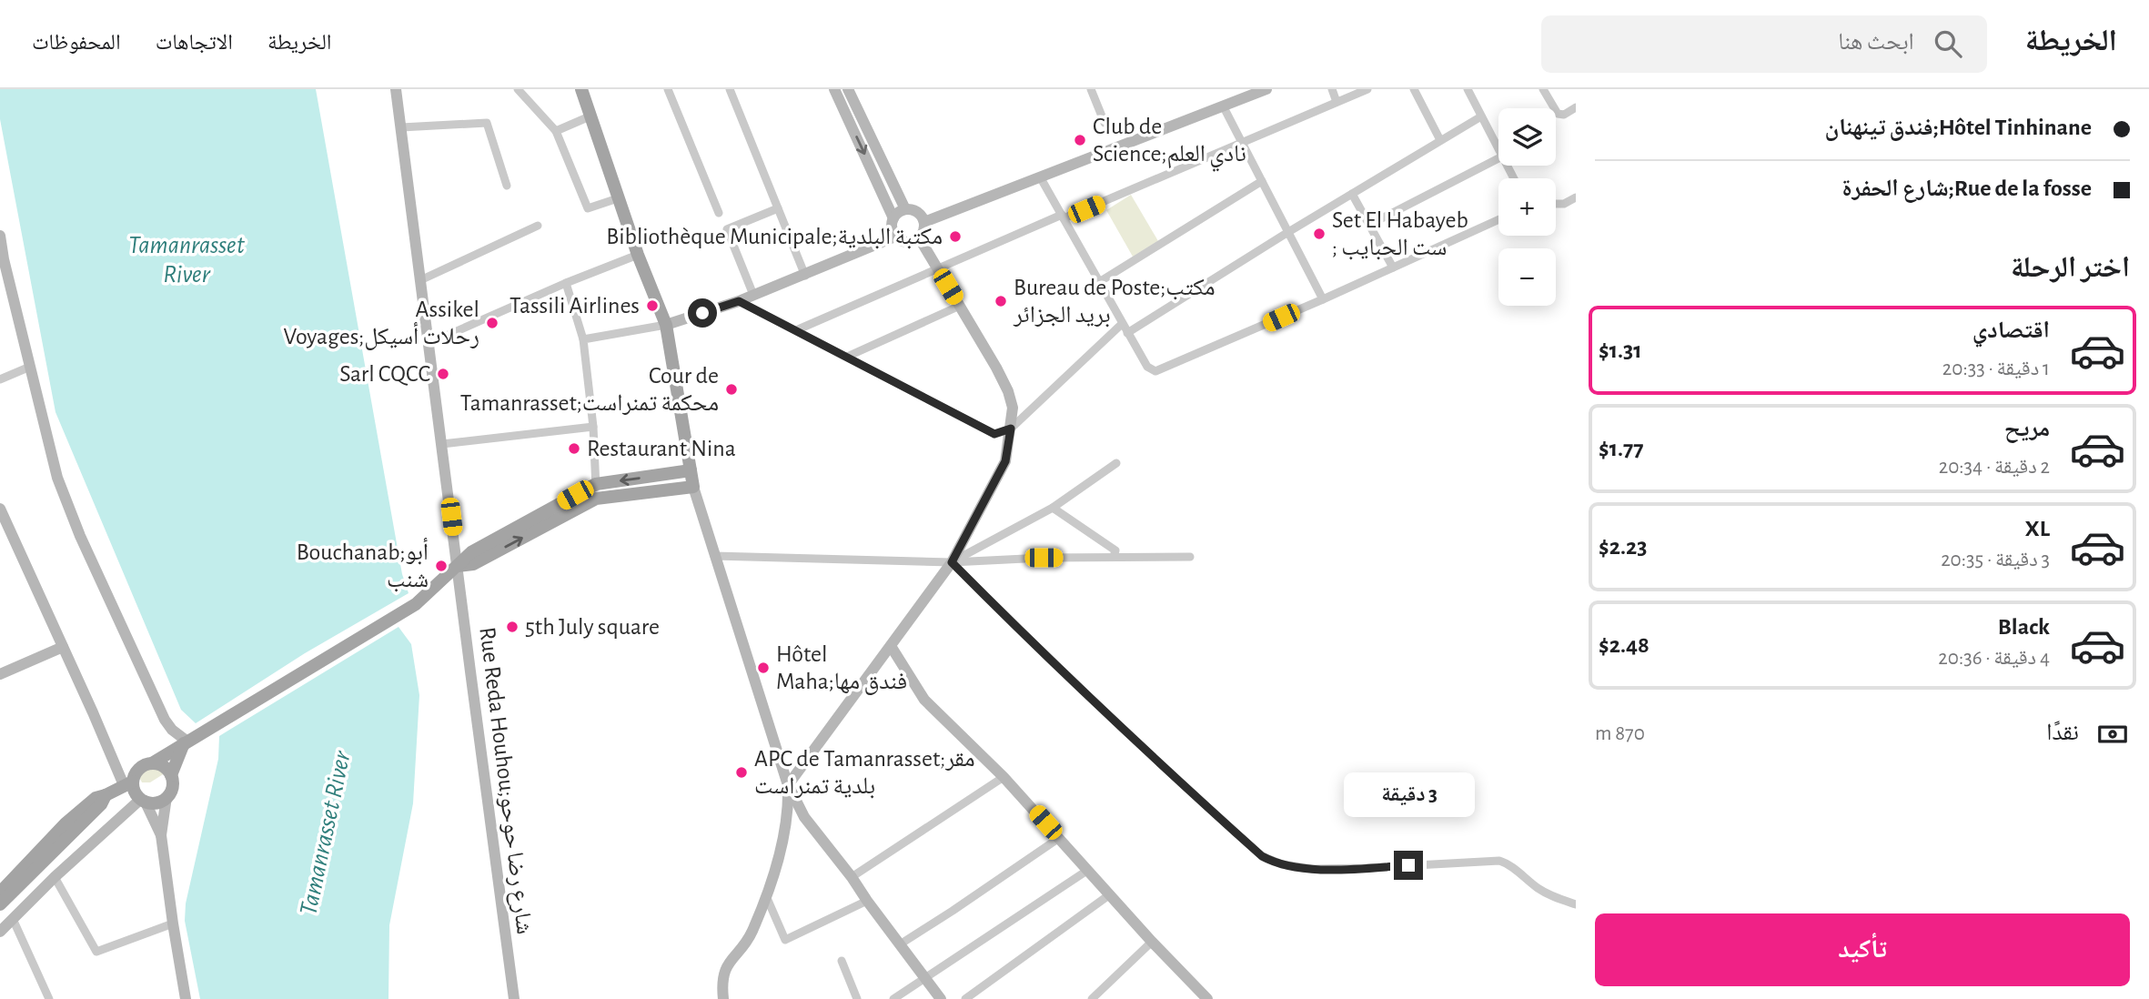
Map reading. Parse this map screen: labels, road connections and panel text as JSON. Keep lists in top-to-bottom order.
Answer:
{
  "streets": {
    "street": ["Rue Reda Houhou;شارع رضا حوحو"]
  },
  "water": ["Tamanrasset River"],
  "places": [
    "Club de Science;نادي العلم",
    "Set El Habayeb ; ست الحبايب",
    "Bibliothèque Municipale;مكتبة البلدية",
    "Bureau de Poste;مكتب بريد الجزائر",
    "Tassili Airlines",
    "Assikel Voyages;رحلات أسيكل",
    "Sarl CQCC",
    "Cour de Tamanrasset;محكمة تمنراست",
    "Restaurant Nina",
    "Bouchanab;أبو شنب",
    "5th July square",
    "Hôtel Maha;فندق مها",
    "APC de Tamanrasset;مقر بلدية تمنراست"
  ],
  "page": {
    "header": "الخريطة",
    "search": "ابحث هنا",
    "nav": ["الخريطة", "الاتجاهات", "المحفوظات"],
    "banner": ["Hôtel Tinhinane;فندق تينهنان", "Rue de la fosse;شارع الحفرة"],
    "map_buttons": ["+", "−"],
    "heading": "اختر الرحلة",
    "list": [
      {
        "name": "اقتصادي",
        "note": "1 دقيقة · 20:33",
        "value": "$1.31"
      },
      {
        "name": "مريح",
        "note": "2 دقيقة · 20:34",
        "value": "$1.77"
      },
      {
        "name": "XL",
        "note": "3 دقيقة · 20:35",
        "value": "$2.23"
      },
      {
        "name": "Black",
        "note": "4 دقيقة · 20:36",
        "value": "$2.48"
      }
    ],
    "pay": ["نقدًا", "870 m"],
    "bubble": "3 دقيقة",
    "buttons": "تأكيد"
  }
}
